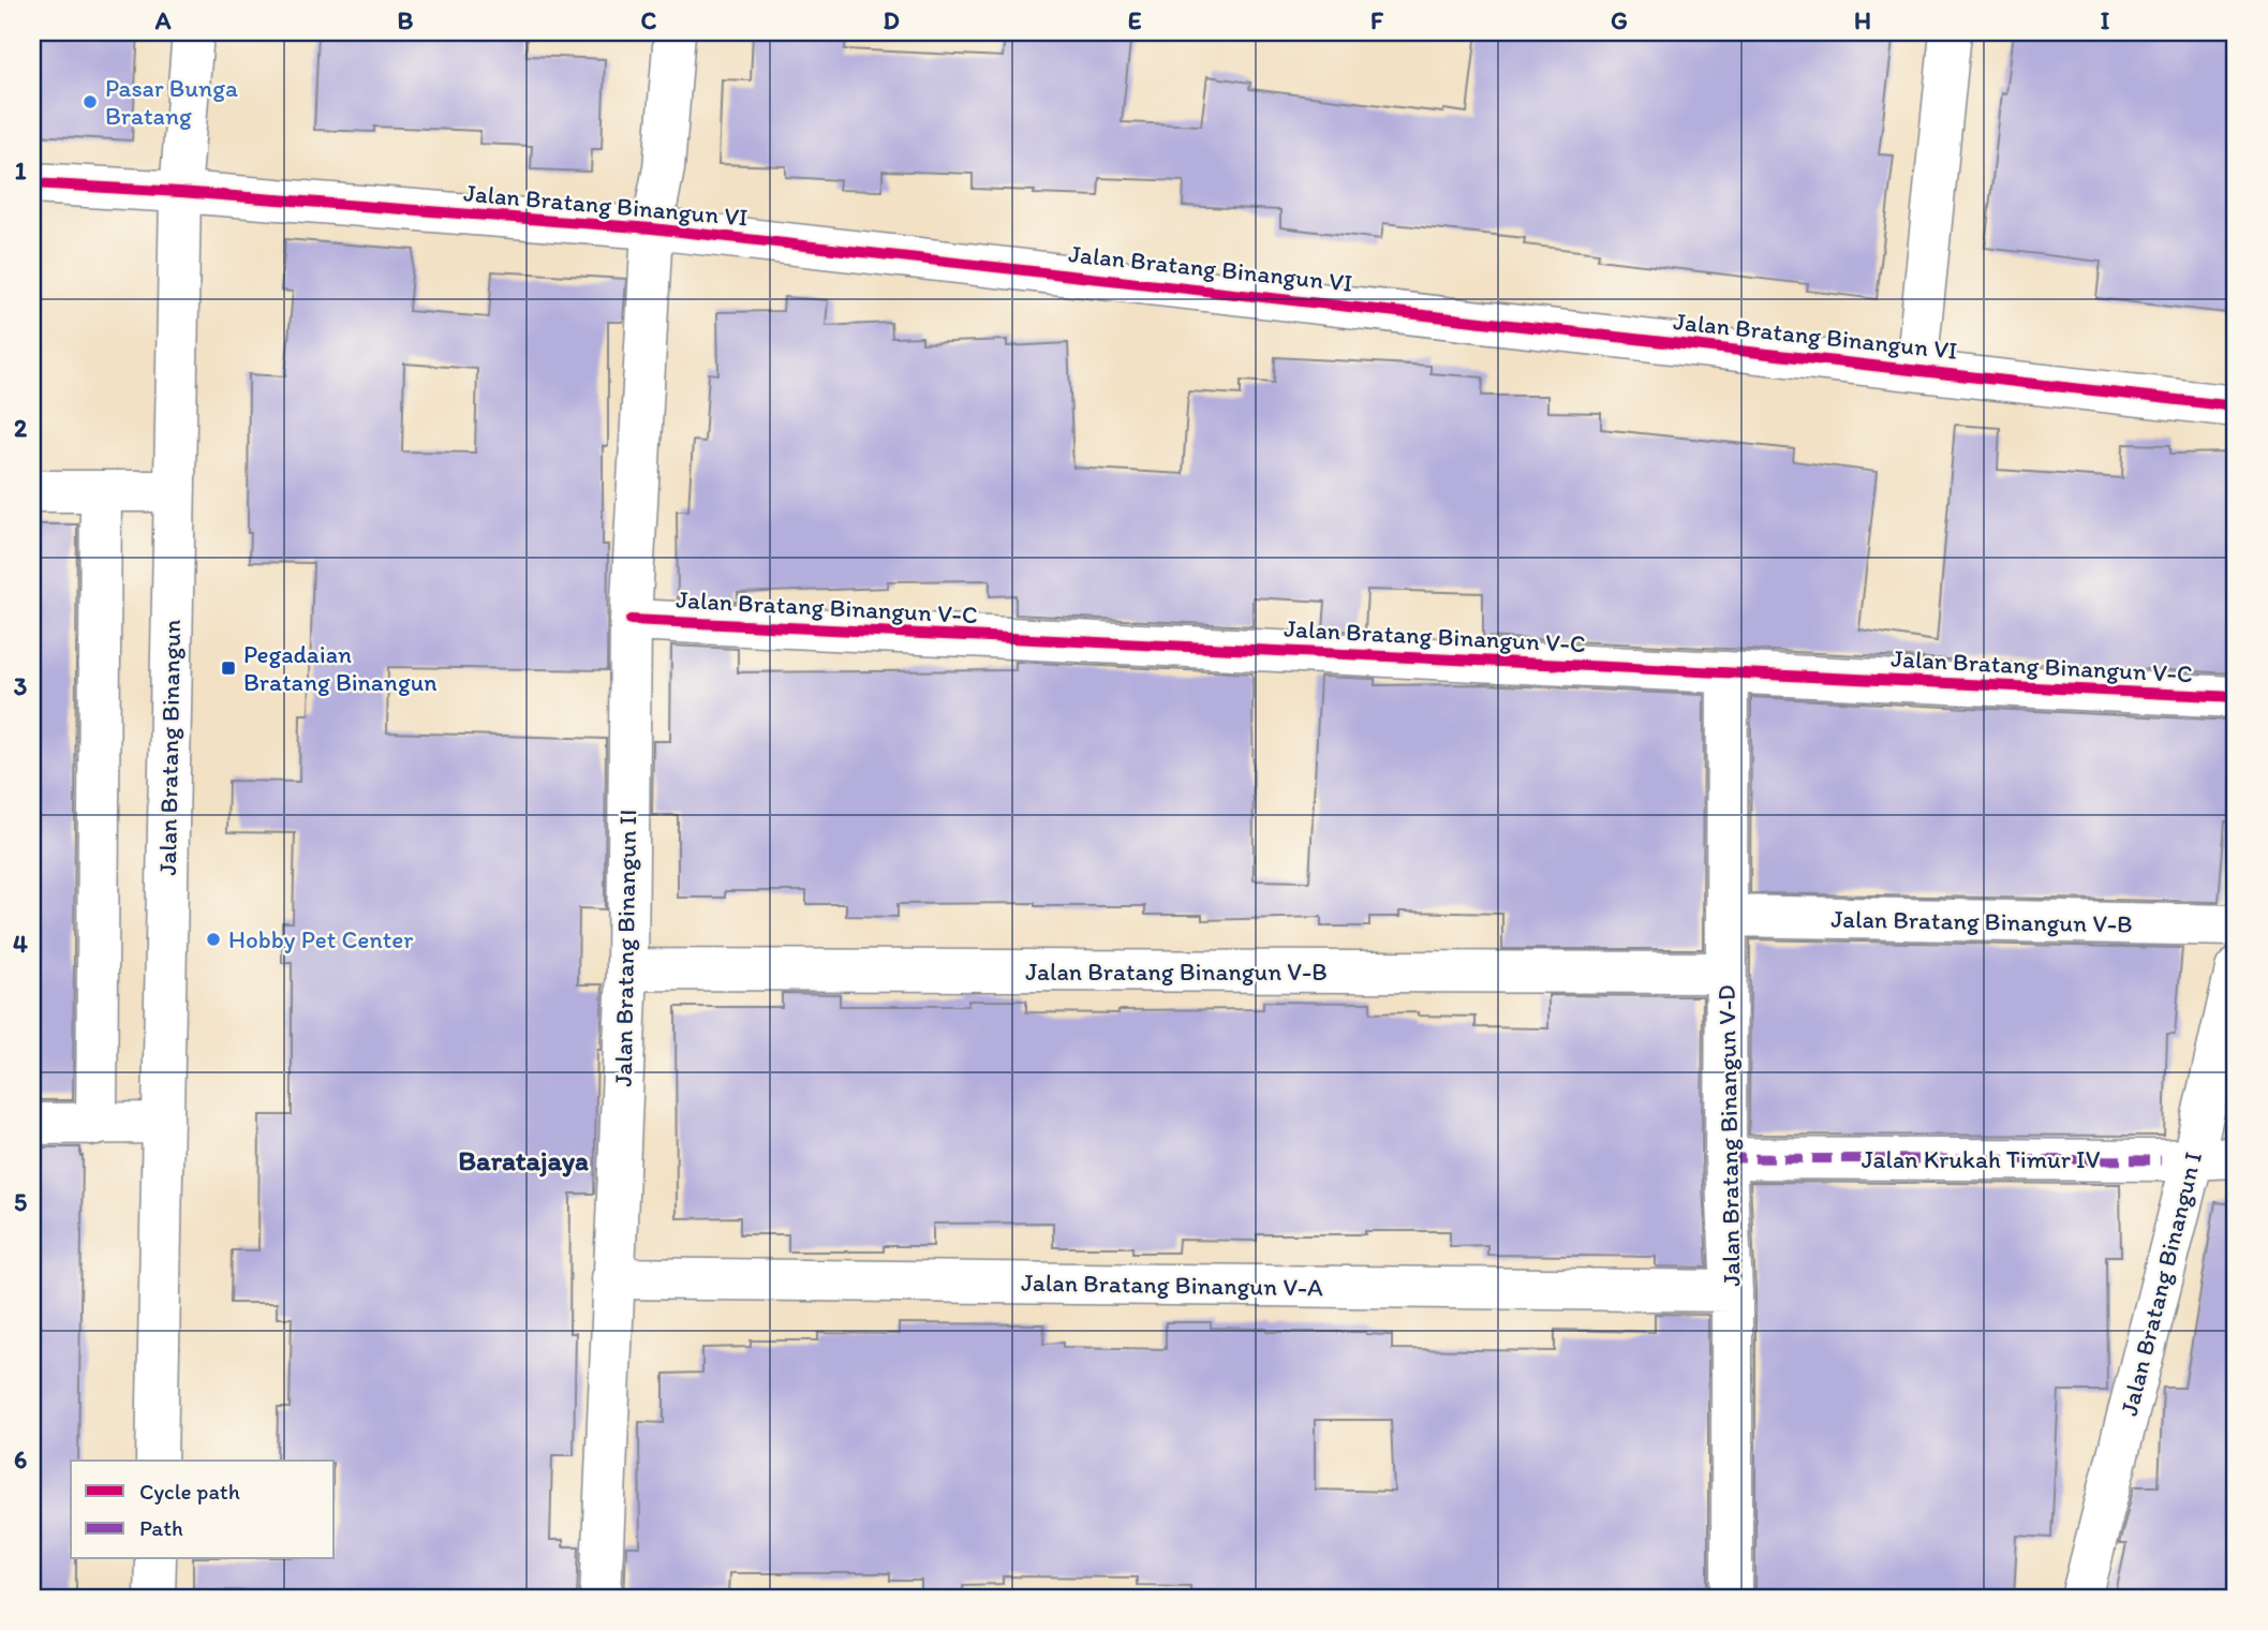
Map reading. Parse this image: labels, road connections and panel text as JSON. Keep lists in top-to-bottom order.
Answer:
{
  "streets": {
    "street": [
      "Jalan Bratang Binangun VI",
      "Jalan Bratang Binangun V-C",
      "Jalan Bratang Binangun",
      "Jalan Bratang Binangun V-B",
      "Jalan Bratang Binangun II",
      "Jalan Bratang Binangun V-D",
      "Jalan Krukah Timur IV",
      "Jalan Bratang Binangun I",
      "Jalan Bratang Binangun V-A"
    ]
  },
  "crossings": [
    ["Jalan Bratang Binangun VI", "Jalan Bratang Binangun"],
    ["Jalan Bratang Binangun VI", "Jalan Bratang Binangun II"],
    ["Jalan Bratang Binangun V-C", "Jalan Bratang Binangun II"],
    ["Jalan Bratang Binangun V-C", "Jalan Bratang Binangun V-D"],
    ["Jalan Bratang Binangun V-B", "Jalan Bratang Binangun II"],
    ["Jalan Bratang Binangun V-B", "Jalan Bratang Binangun V-D"],
    ["Jalan Bratang Binangun II", "Jalan Bratang Binangun V-A"],
    ["Jalan Bratang Binangun V-D", "Jalan Krukah Timur IV"],
    ["Jalan Bratang Binangun V-D", "Jalan Bratang Binangun V-A"],
    ["Jalan Krukah Timur IV", "Jalan Bratang Binangun I"]
  ],
  "districts": ["Baratajaya"],
  "places": {
    "other": ["Pasar Bunga Bratang", "Hobby Pet Center"],
    "transit": ["Pegadaian Bratang Binangun"]
  },
  "legend": ["Cycle path", "Path"],
  "grid": {
    "columns": [
      "A",
      "B",
      "C",
      "D",
      "E",
      "F",
      "G",
      "H",
      "I"
    ],
    "rows": [
      "1",
      "2",
      "3",
      "4",
      "5",
      "6"
    ]
  }
}
